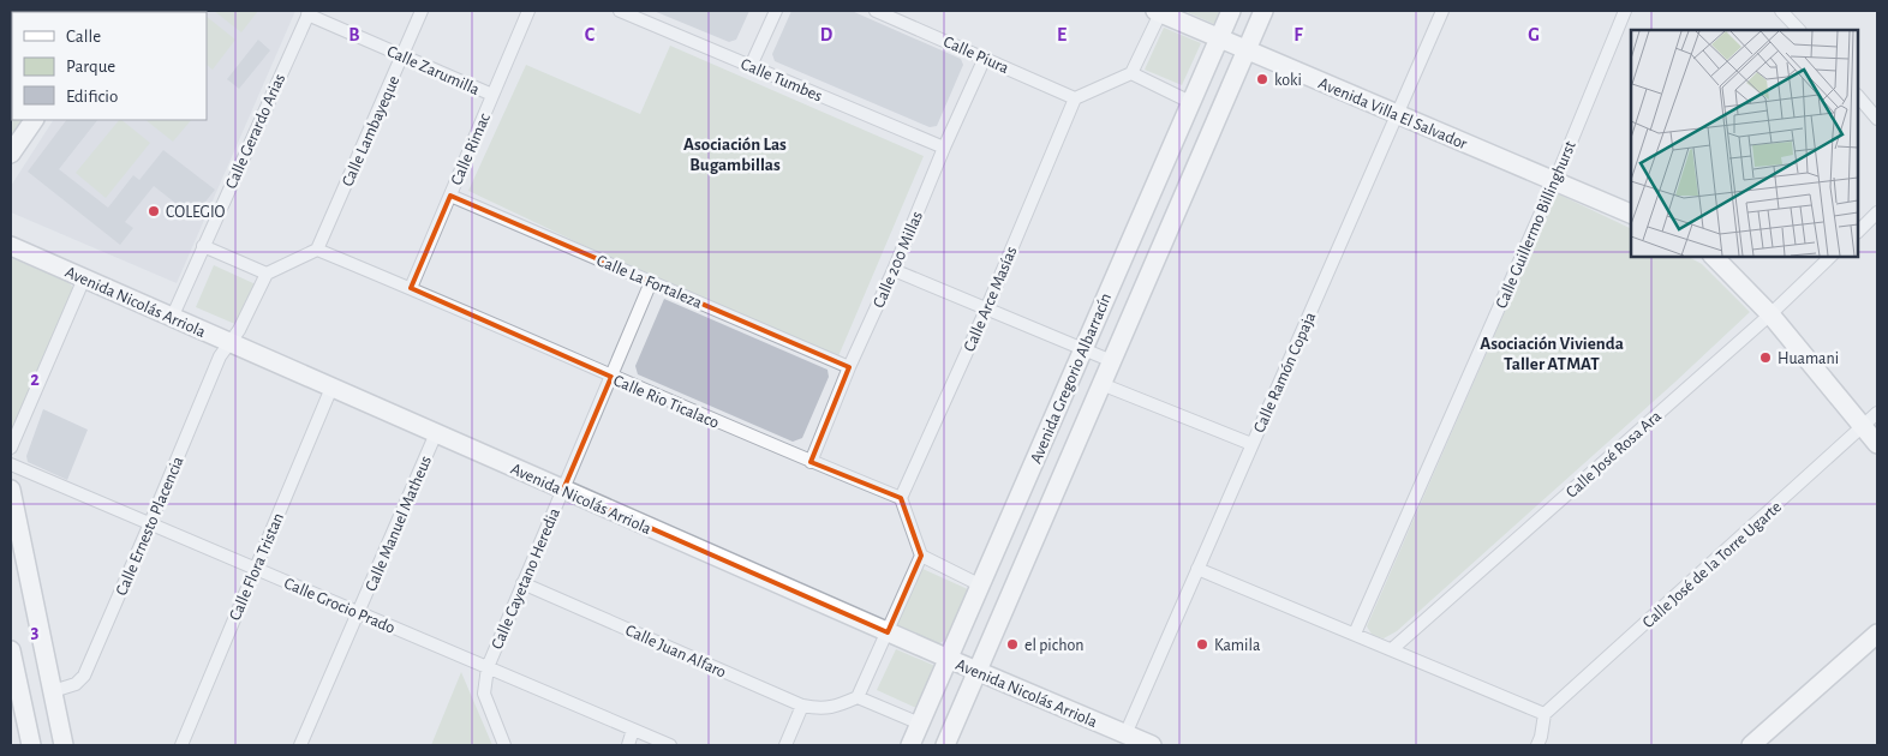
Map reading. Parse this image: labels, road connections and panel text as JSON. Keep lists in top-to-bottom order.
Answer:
{
  "streets": {
    "street": [
      "Calle Piura",
      "Calle Zarumilla",
      "Calle Tumbes",
      "Avenida Villa El Salvador",
      "Calle Gerardo Arias",
      "Calle Lambayeque",
      "Calle Rimac",
      "Calle Guillermo Billinghurst",
      "Calle 200 Millas",
      "Calle La Fortaleza",
      "Calle Arce Masías",
      "Avenida Nicolás Arriola",
      "Calle Ramón Copaja",
      "Avenida Gregorio Albarracín",
      "Calle Rio Ticalaco",
      "Calle José Rosa Ara",
      "Calle Manuel Matheus",
      "Calle Ernesto Placencia",
      "Calle José de la Torre Ugarte",
      "Calle Flora Tristan",
      "Calle Cayetano Heredia",
      "Calle Grocio Prado",
      "Calle Juan Alfaro"
    ]
  },
  "crossings": [
    ["Calle Piura", "Calle 200 Millas"],
    ["Calle Piura", "Calle Arce Masías"],
    ["Calle Zarumilla", "Calle Gerardo Arias"],
    ["Calle Zarumilla", "Calle Lambayeque"],
    ["Calle Zarumilla", "Calle Rimac"],
    ["Calle Tumbes", "Calle 200 Millas"],
    ["Avenida Villa El Salvador", "Calle Guillermo Billinghurst"],
    ["Avenida Villa El Salvador", "Calle Ramón Copaja"],
    ["Avenida Villa El Salvador", "Avenida Gregorio Albarracín"],
    ["Calle Gerardo Arias", "Avenida Nicolás Arriola"],
    ["Calle Lambayeque", "Calle Rio Ticalaco"],
    ["Calle Rimac", "Calle La Fortaleza"],
    ["Calle Rimac", "Calle Rio Ticalaco"],
    ["Calle 200 Millas", "Calle La Fortaleza"],
    ["Calle 200 Millas", "Calle Rio Ticalaco"],
    ["Calle La Fortaleza", "Calle Cayetano Heredia"],
    ["Calle Arce Masías", "Calle Rio Ticalaco"],
    ["Avenida Nicolás Arriola", "Calle Ramón Copaja"],
    ["Avenida Nicolás Arriola", "Avenida Gregorio Albarracín"],
    ["Avenida Nicolás Arriola", "Calle Manuel Matheus"],
    ["Avenida Nicolás Arriola", "Calle Ernesto Placencia"],
    ["Avenida Nicolás Arriola", "Calle Flora Tristan"],
    ["Avenida Nicolás Arriola", "Calle Cayetano Heredia"],
    ["Calle Rio Ticalaco", "Calle Cayetano Heredia"],
    ["Calle Manuel Matheus", "Calle Grocio Prado"],
    ["Calle Ernesto Placencia", "Calle Grocio Prado"],
    ["Calle Flora Tristan", "Calle Grocio Prado"],
    ["Calle Cayetano Heredia", "Calle Grocio Prado"],
    ["Calle Cayetano Heredia", "Calle Juan Alfaro"]
  ],
  "districts": ["Asociación Las Bugambillas", "Asociación Vivienda Taller ATMAT"],
  "places": [
    "koki",
    "COLEGIO",
    "Huamani",
    "el pichon",
    "Kamila"
  ],
  "legend": ["Calle", "Parque", "Edificio"],
  "grid": {
    "columns": [
      "B",
      "C",
      "D",
      "E",
      "F",
      "G"
    ],
    "rows": ["2", "3"]
  }
}
